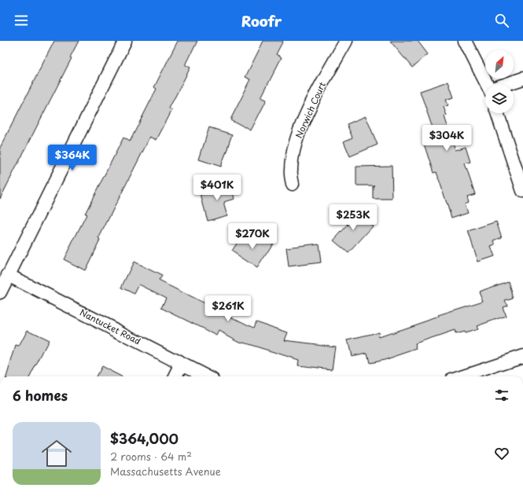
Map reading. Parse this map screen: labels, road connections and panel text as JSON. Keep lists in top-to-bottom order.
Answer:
{
  "streets": {
    "street": ["Norwich Court", "Nantucket Road"]
  },
  "north": "top right",
  "page": {
    "header": "Roofr",
    "price": [
      "$304K",
      "$364K",
      "$401K",
      "$253K",
      "$270K",
      "$261K"
    ],
    "heading": "6 homes",
    "list": [
      {
        "name": "$364,000",
        "note": "2 rooms · 64 m² · Massachusetts Avenue"
      }
    ]
  }
}
